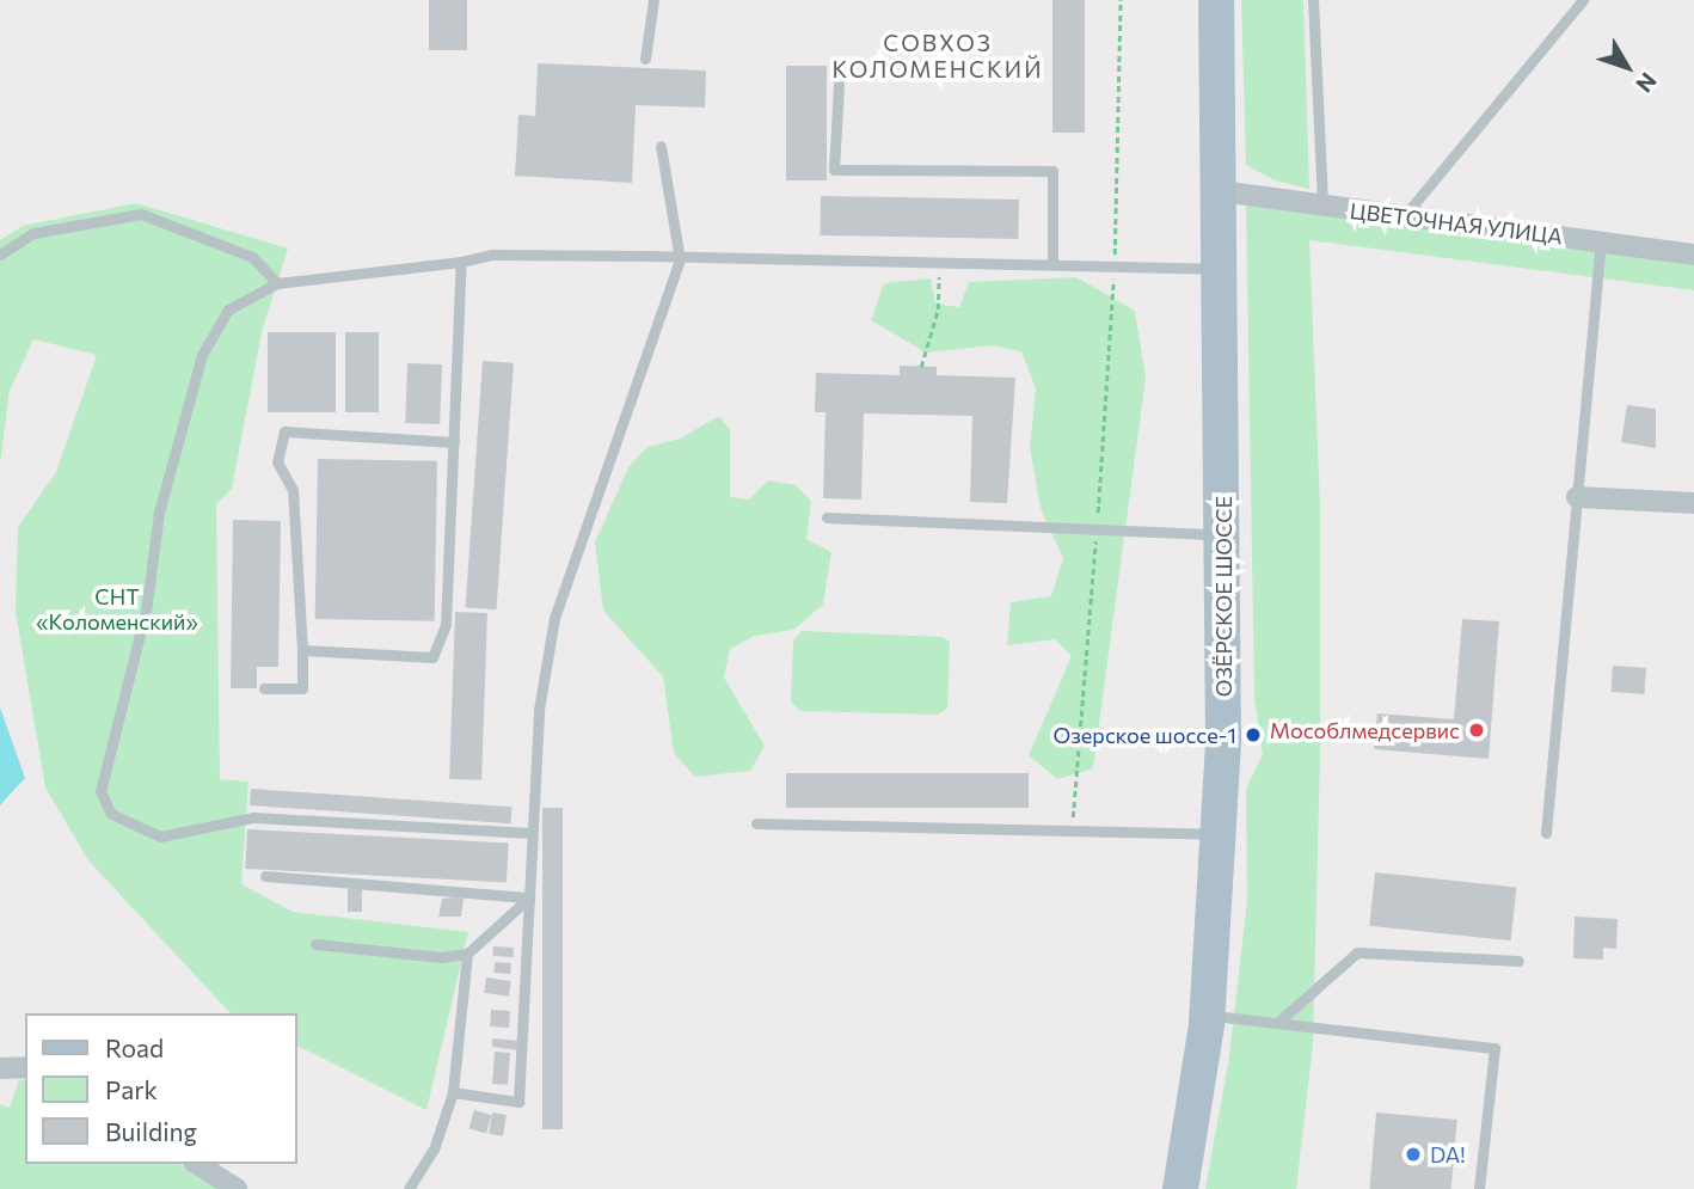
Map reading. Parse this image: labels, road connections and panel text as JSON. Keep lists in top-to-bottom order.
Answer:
{
  "streets": {
    "main road": ["ОЗЁРСКОЕ ШОССЕ"],
    "street": ["ЦВЕТОЧНАЯ УЛИЦА"]
  },
  "crossings": [
    ["ЦВЕТОЧНАЯ УЛИЦА", "ОЗЁРСКОЕ ШОССЕ"]
  ],
  "districts": ["СОВХОЗ КОЛОМЕНСКИЙ"],
  "parks": ["СНТ «Коломенский»"],
  "places": ["Мособлмедсервис", "Озерское шоссе-1", "DA!"],
  "legend": ["Road", "Park", "Building"],
  "north": "bottom right"
}
